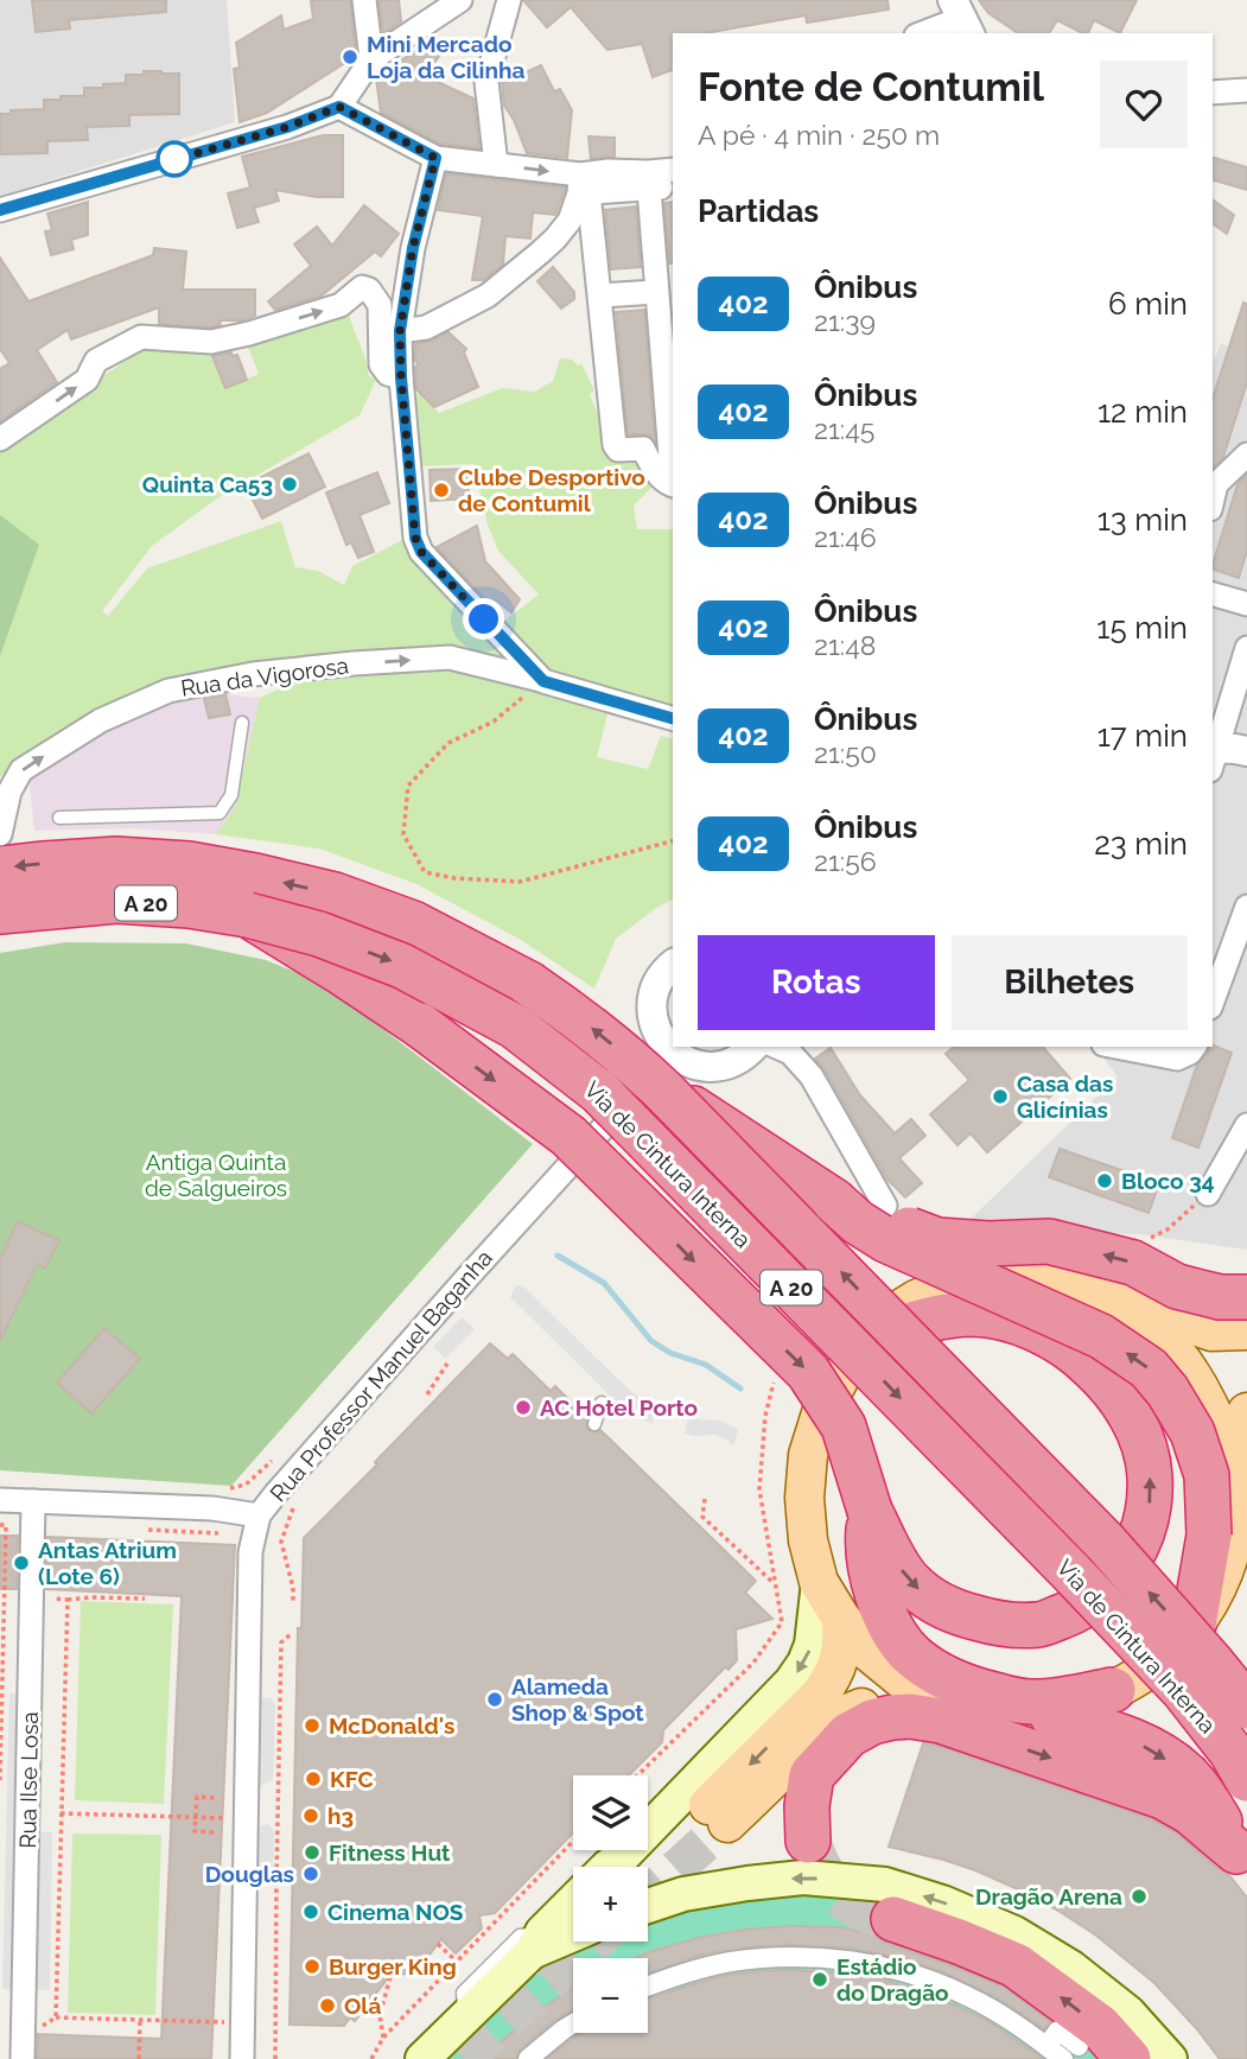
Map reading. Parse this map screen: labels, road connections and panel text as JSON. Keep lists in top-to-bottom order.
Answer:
{
  "streets": {
    "highway": ["A 20", "Via de Cintura Interna"],
    "street": ["Rua da Vigorosa", "Rua Professor Manuel Baganha", "Rua Ilse Losa"]
  },
  "crossings": [
    ["Via de Cintura Interna", "Rua Professor Manuel Baganha"]
  ],
  "one_way": ["Rua da Vigorosa"],
  "parks": ["Antiga Quinta de Salgueiros"],
  "places": [
    "Mini Mercado Loja da Cilinha",
    "Quinta Ca53",
    "Clube Desportivo de Contumil",
    "Casa das Glicínias",
    "Bloco 34",
    "AC Hotel Porto",
    "Antas Atrium (Lote 6)",
    "Alameda Shop & Spot",
    "McDonald's",
    "KFC",
    "h3",
    "Fitness Hut",
    "Douglas",
    "Dragão Arena",
    "Cinema NOS",
    "Burger King",
    "Estádio do Dragão",
    "Olá"
  ],
  "lines": ["bus line 402"],
  "page": {
    "heading": [
      ["Fonte de Contumil", "A pé · 4 min · 250 m"],
      "Partidas"
    ],
    "list": [
      {
        "mark": "402",
        "name": "Ônibus",
        "note": "21:39",
        "value": "6 min"
      },
      {
        "mark": "402",
        "name": "Ônibus",
        "note": "21:45",
        "value": "12 min"
      },
      {
        "mark": "402",
        "name": "Ônibus",
        "note": "21:46",
        "value": "13 min"
      },
      {
        "mark": "402",
        "name": "Ônibus",
        "note": "21:48",
        "value": "15 min"
      },
      {
        "mark": "402",
        "name": "Ônibus",
        "note": "21:50",
        "value": "17 min"
      },
      {
        "mark": "402",
        "name": "Ônibus",
        "note": "21:56",
        "value": "23 min"
      }
    ],
    "buttons": ["Rotas", "Bilhetes"],
    "map_buttons": ["+", "−"]
  }
}
